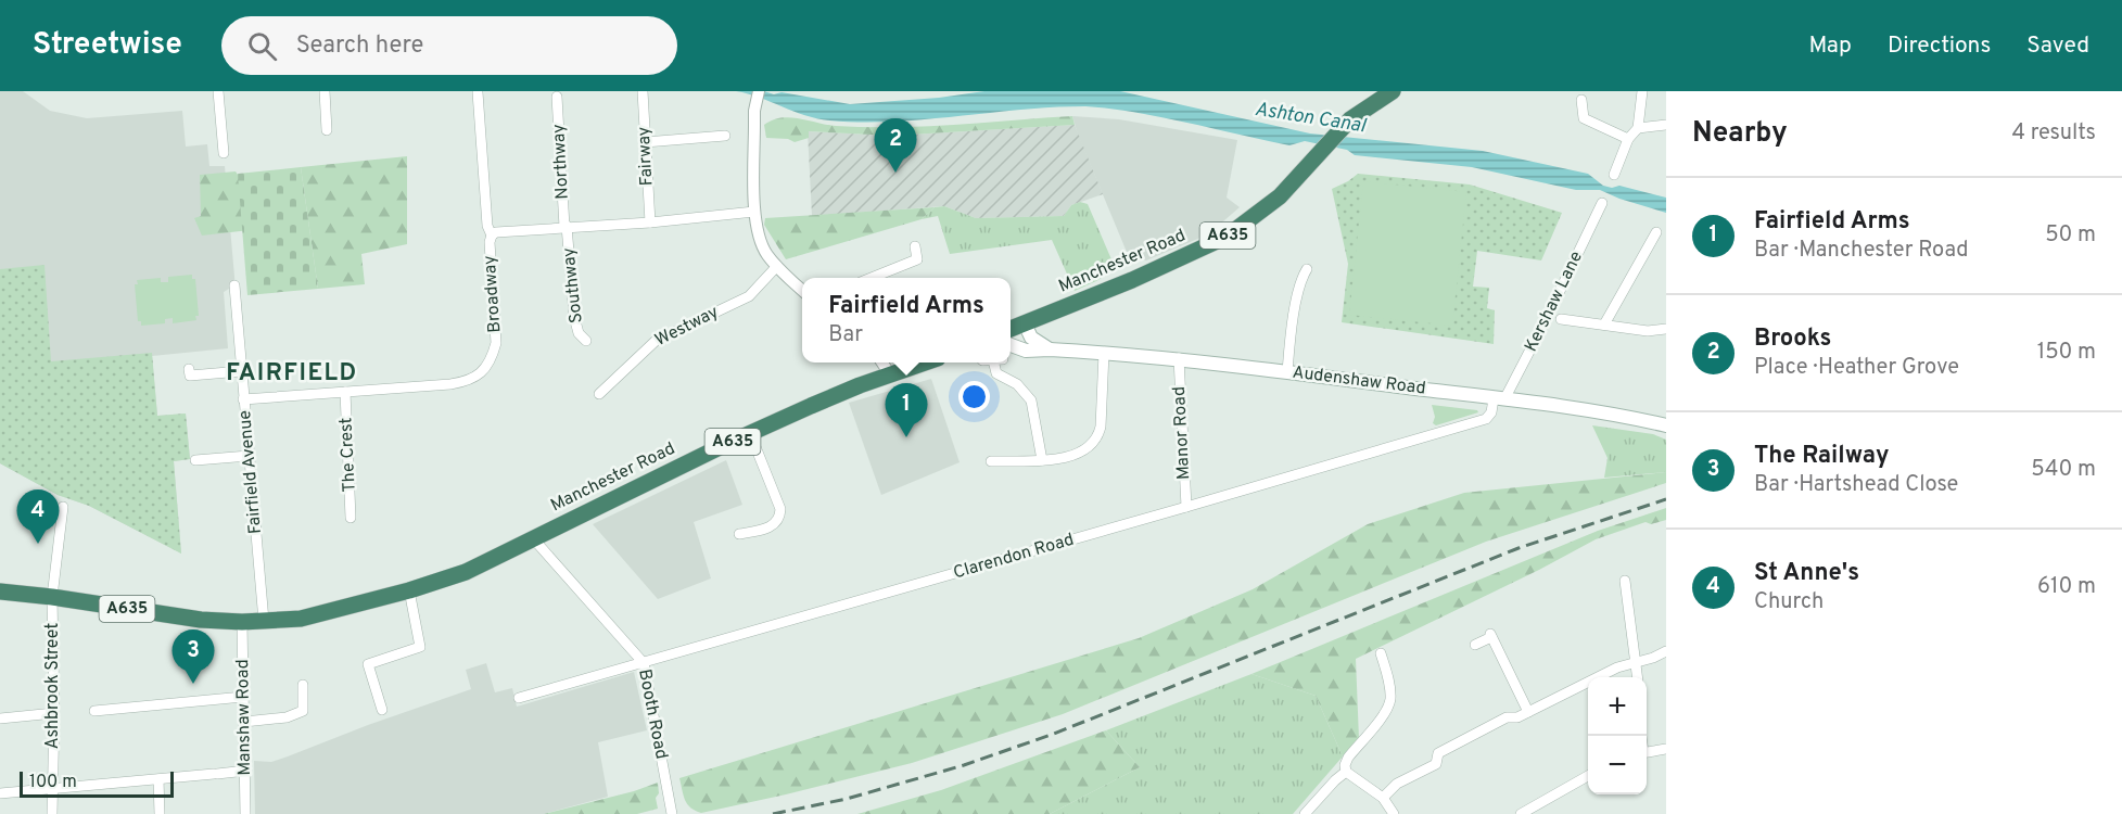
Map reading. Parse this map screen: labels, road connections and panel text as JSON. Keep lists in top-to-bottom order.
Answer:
{
  "streets": {
    "highway": ["A635", "Manchester Road"],
    "main road": ["Audenshaw Road"],
    "street": [
      "Fairway",
      "Northway",
      "Southway",
      "Broadway",
      "Kershaw Lane",
      "Westway",
      "Manor Road",
      "The Crest",
      "Fairfield Avenue",
      "Clarendon Road",
      "Ashbrook Street",
      "Booth Road",
      "Manshaw Road"
    ]
  },
  "crossings": [
    ["Fairway", "Broadway"],
    ["Northway", "Southway"],
    ["Northway", "Broadway"],
    ["A635", "Manchester Road"],
    ["A635", "Fairfield Avenue"],
    ["A635", "Ashbrook Street"],
    ["A635", "Manshaw Road"],
    ["Manchester Road", "Fairfield Avenue"],
    ["Manchester Road", "Booth Road"],
    ["Southway", "Broadway"],
    ["Broadway", "The Crest"],
    ["Broadway", "Fairfield Avenue"],
    ["Kershaw Lane", "Audenshaw Road"],
    ["Kershaw Lane", "Clarendon Road"],
    ["Audenshaw Road", "Manor Road"],
    ["Audenshaw Road", "Clarendon Road"],
    ["Manor Road", "Clarendon Road"],
    ["Clarendon Road", "Booth Road"]
  ],
  "districts": ["FAIRFIELD"],
  "water": ["Ashton Canal"],
  "scale_bar": "100 m",
  "page": {
    "header": "Streetwise",
    "search": "Search here",
    "nav": ["Map", "Directions", "Saved"],
    "heading": ["Nearby", "4 results"],
    "pins": [
      "2",
      "1",
      "4",
      "3"
    ],
    "list": [
      {
        "mark": "1",
        "name": "Fairfield Arms",
        "note": "Bar · Manchester Road",
        "value": "50 m"
      },
      {
        "mark": "2",
        "name": "Brooks",
        "note": "Place · Heather Grove",
        "value": "150 m"
      },
      {
        "mark": "3",
        "name": "The Railway",
        "note": "Bar · Hartshead Close",
        "value": "540 m"
      },
      {
        "mark": "4",
        "name": "St Anne's",
        "note": "Church",
        "value": "610 m"
      }
    ],
    "popup": ["Fairfield Arms", "Bar"],
    "map_buttons": ["+", "−"],
    "scale": "100 m"
  }
}
